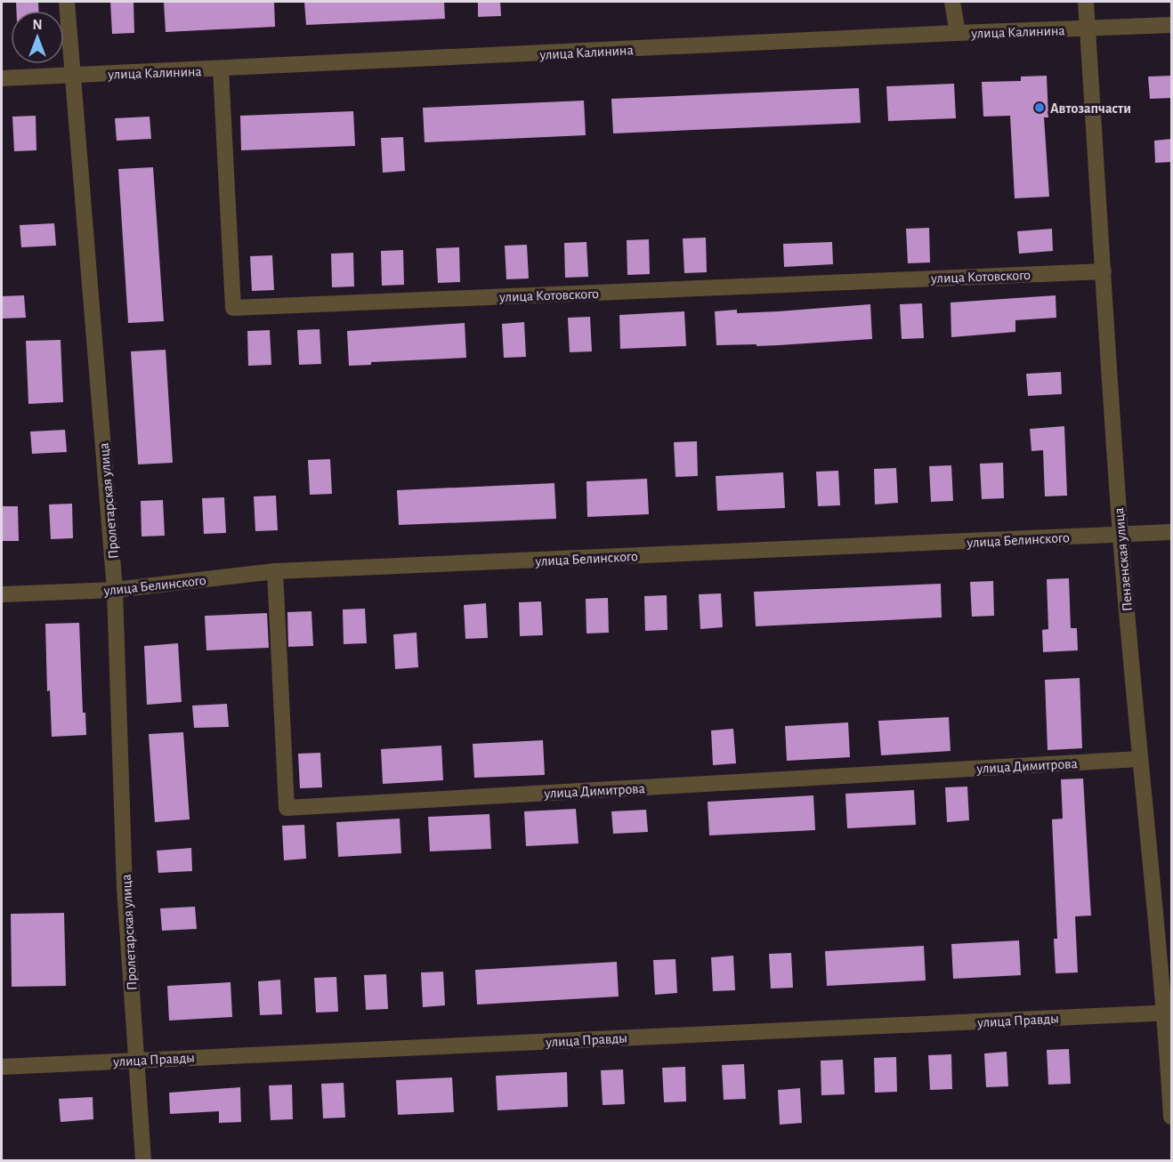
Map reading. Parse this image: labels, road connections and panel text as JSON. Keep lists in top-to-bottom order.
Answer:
{
  "streets": {
    "street": [
      "улица Калинина",
      "улица Котовского",
      "Пролетарская улица",
      "улица Белинского",
      "Пензенская улица",
      "улица Димитрова",
      "улица Правды"
    ]
  },
  "crossings": [
    ["улица Калинина", "улица Котовского"],
    ["улица Калинина", "Пролетарская улица"],
    ["улица Калинина", "Пензенская улица"],
    ["улица Котовского", "Пензенская улица"],
    ["Пролетарская улица", "улица Белинского"],
    ["Пролетарская улица", "улица Правды"],
    ["улица Белинского", "Пензенская улица"],
    ["улица Белинского", "улица Димитрова"],
    ["Пензенская улица", "улица Димитрова"],
    ["Пензенская улица", "улица Правды"]
  ],
  "places": ["Автозапчасти"],
  "north": "top"
}
